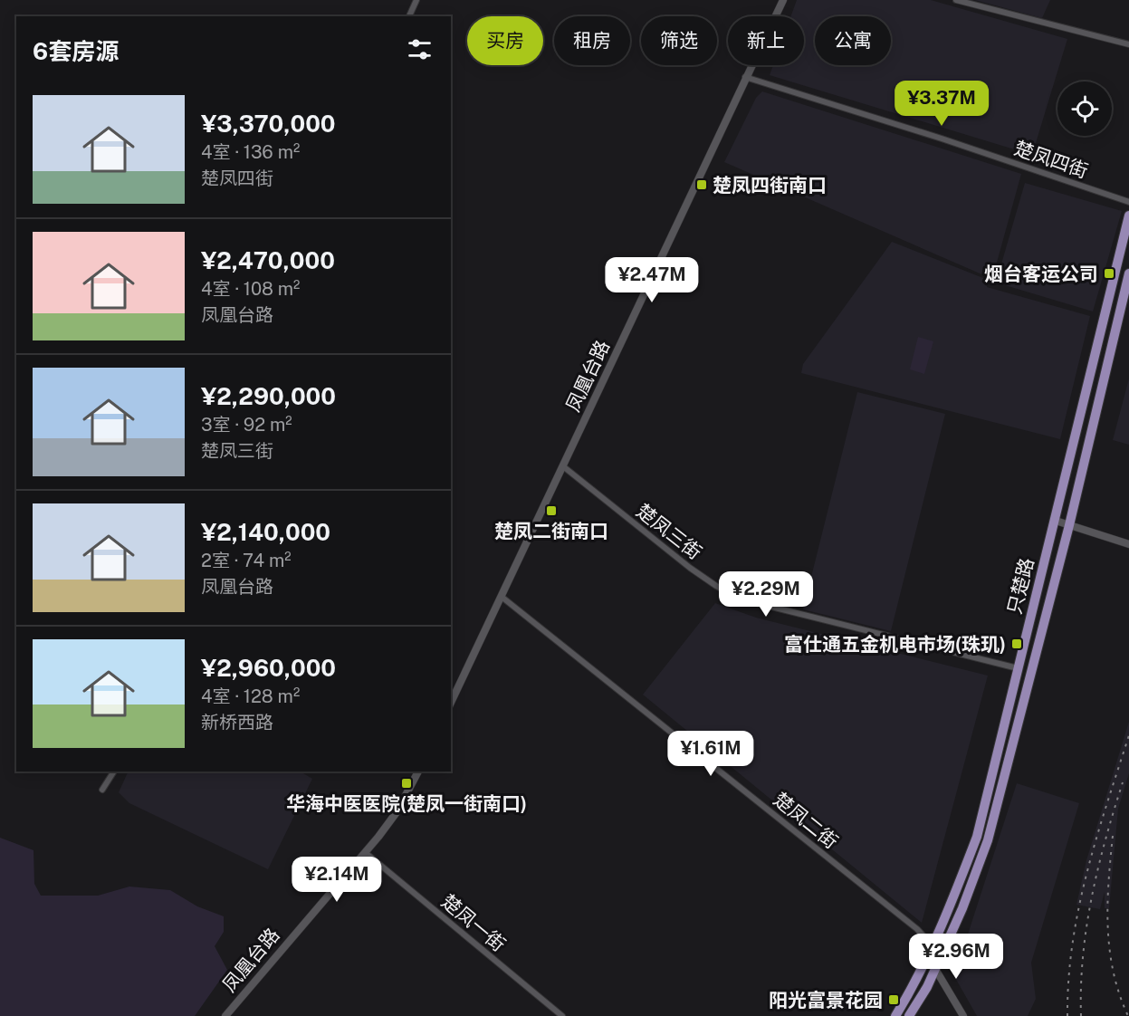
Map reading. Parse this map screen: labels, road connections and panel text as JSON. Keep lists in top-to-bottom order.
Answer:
{
  "streets": {
    "main road": ["只楚路"],
    "street": [
      "楚凤四街",
      "凤凰台路",
      "楚凤三街",
      "楚凤二街",
      "楚凤一街"
    ]
  },
  "crossings": [
    ["楚凤四街", "凤凰台路"],
    ["凤凰台路", "楚凤三街"],
    ["凤凰台路", "楚凤二街"],
    ["凤凰台路", "楚凤一街"],
    ["楚凤三街", "只楚路"],
    ["只楚路", "楚凤二街"]
  ],
  "places": {
    "transit": [
      "楚凤四街南口",
      "烟台客运公司",
      "楚凤二街南口",
      "富仕通五金机电市场(珠玑)",
      "华海中医医院(楚凤一街南口)",
      "阳光富景花园"
    ]
  },
  "page": {
    "chip": [
      "买房",
      "租房",
      "筛选",
      "新上",
      "公寓"
    ],
    "heading": "6套房源",
    "price": [
      "¥3.37M",
      "¥2.47M",
      "¥2.29M",
      "¥1.61M",
      "¥2.14M",
      "¥2.96M"
    ],
    "list": [
      {
        "name": "¥3,370,000",
        "note": "4室 · 136 m² · 楚凤四街"
      },
      {
        "name": "¥2,470,000",
        "note": "4室 · 108 m² · 凤凰台路"
      },
      {
        "name": "¥2,290,000",
        "note": "3室 · 92 m² · 楚凤三街"
      },
      {
        "name": "¥2,140,000",
        "note": "2室 · 74 m² · 凤凰台路"
      },
      {
        "name": "¥2,960,000",
        "note": "4室 · 128 m² · 新桥西路"
      }
    ]
  }
}
